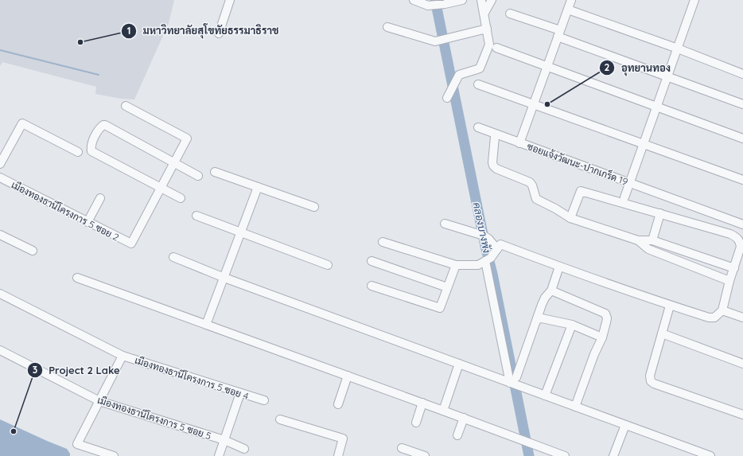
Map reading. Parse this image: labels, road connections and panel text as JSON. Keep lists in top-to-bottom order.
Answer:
{
  "streets": {
    "street": [
      "ซอยแจ้งวัฒนะ-ปากเกร็ด 19",
      "เมืองทองธานีโครงการ 5 ซอย 2",
      "เมืองทองธานีโครงการ 5 ซอย 4",
      "เมืองทองธานีโครงการ 5 ซอย 5"
    ]
  },
  "water": ["คลองบางพัง"],
  "places": ["มหาวิทยาลัยสุโขทัยธรรมาธิราช", "อุทยานทอง", "Project 2 Lake"]
}
